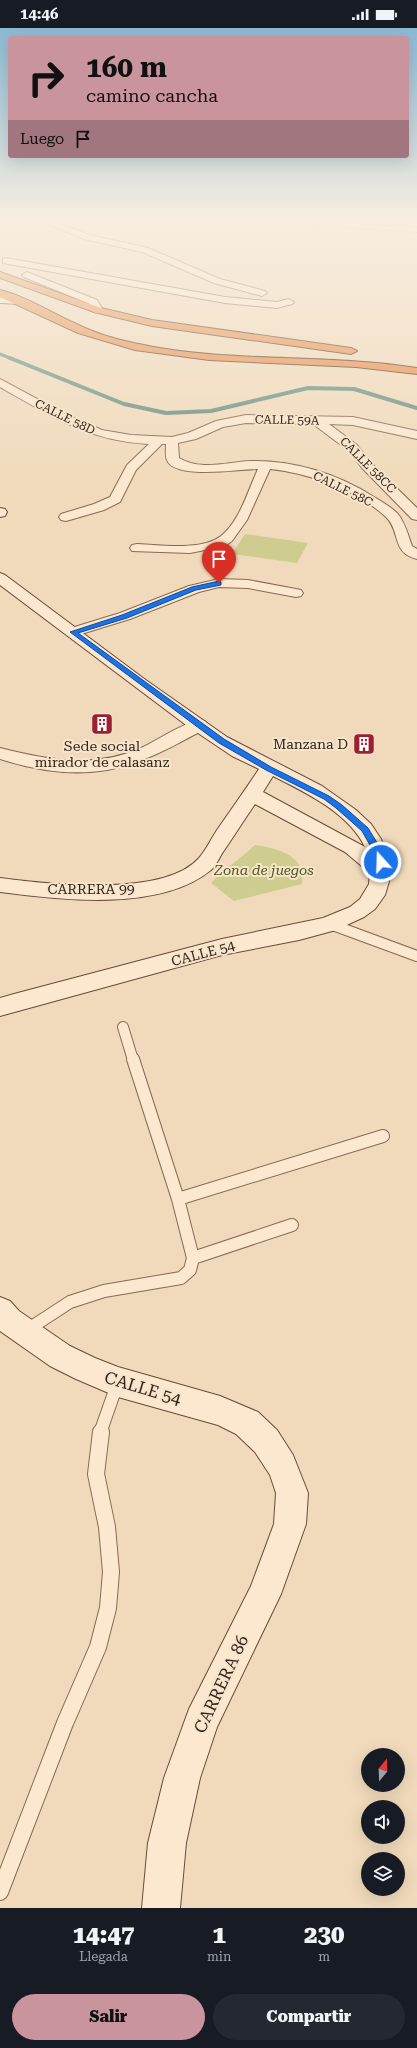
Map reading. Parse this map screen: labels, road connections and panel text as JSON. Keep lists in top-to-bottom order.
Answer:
{
  "streets": {
    "street": [
      "CALLE 58D",
      "CALLE 59A",
      "CALLE 58CC",
      "CALLE 58C",
      "CARRERA 99",
      "CALLE 54",
      "CARRERA 86"
    ]
  },
  "crossings": [
    ["CALLE 58D", "CALLE 59A"],
    ["CALLE 58D", "CALLE 58C"],
    ["CALLE 59A", "CALLE 58CC"],
    ["CALLE 59A", "CALLE 58C"],
    ["CARRERA 99", "CALLE 54"],
    ["CALLE 54", "CARRERA 86"]
  ],
  "parks": ["Zona de juegos"],
  "places": {
    "building": ["Sede social mirador de calasanz", "Manzana D"]
  },
  "north": "top",
  "page": {
    "status": "14:46",
    "turn": ["160 m", "camino cancha"],
    "then": "Luego",
    "eta": [
      "14:47",
      "Llegada",
      "1",
      "min",
      "230",
      "m"
    ],
    "buttons": ["Salir", "Compartir"]
  }
}
